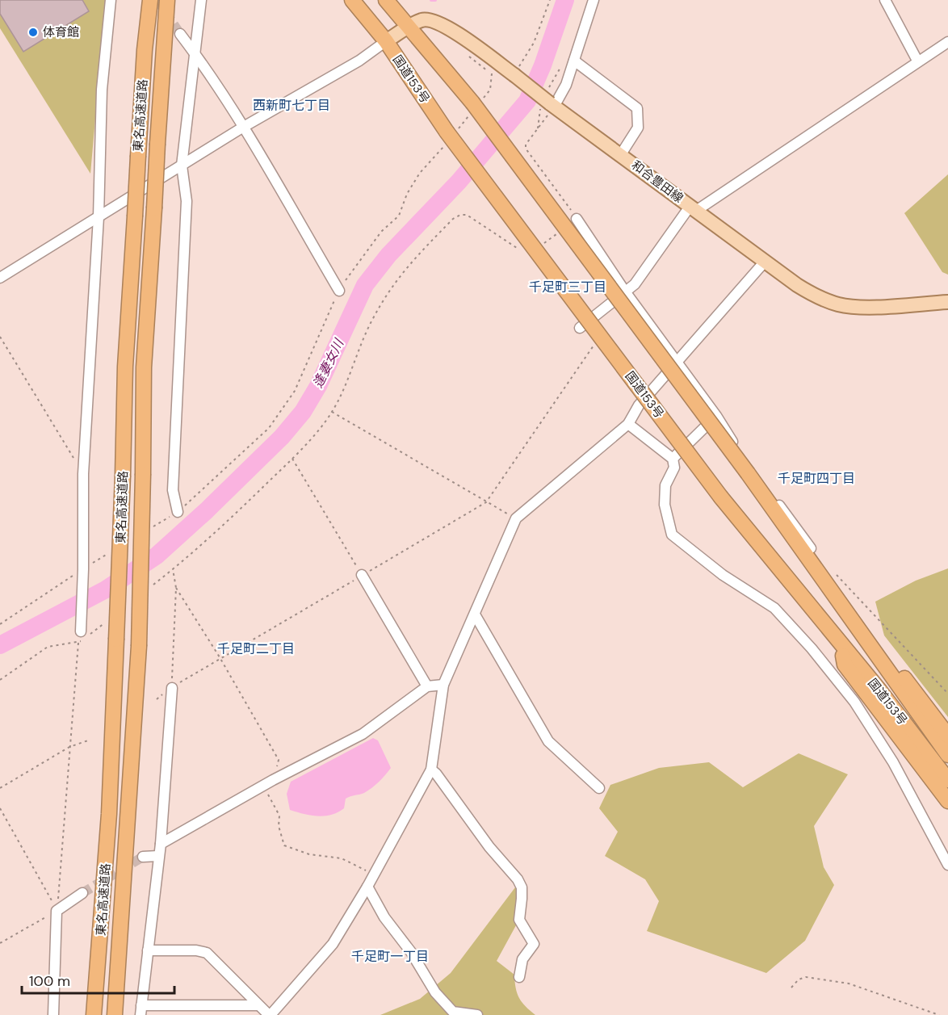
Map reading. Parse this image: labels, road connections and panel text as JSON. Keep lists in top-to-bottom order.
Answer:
{
  "streets": {
    "highway": ["国道153号", "東名高速道路"],
    "main road": ["和合豊田線"]
  },
  "crossings": [
    ["国道153号", "和合豊田線"]
  ],
  "districts": [
    "西新町七丁目",
    "千足町三丁目",
    "千足町四丁目",
    "千足町二丁目",
    "千足町一丁目"
  ],
  "water": ["逢妻女川"],
  "places": ["体育館"],
  "scale_bar": "100 m"
}
